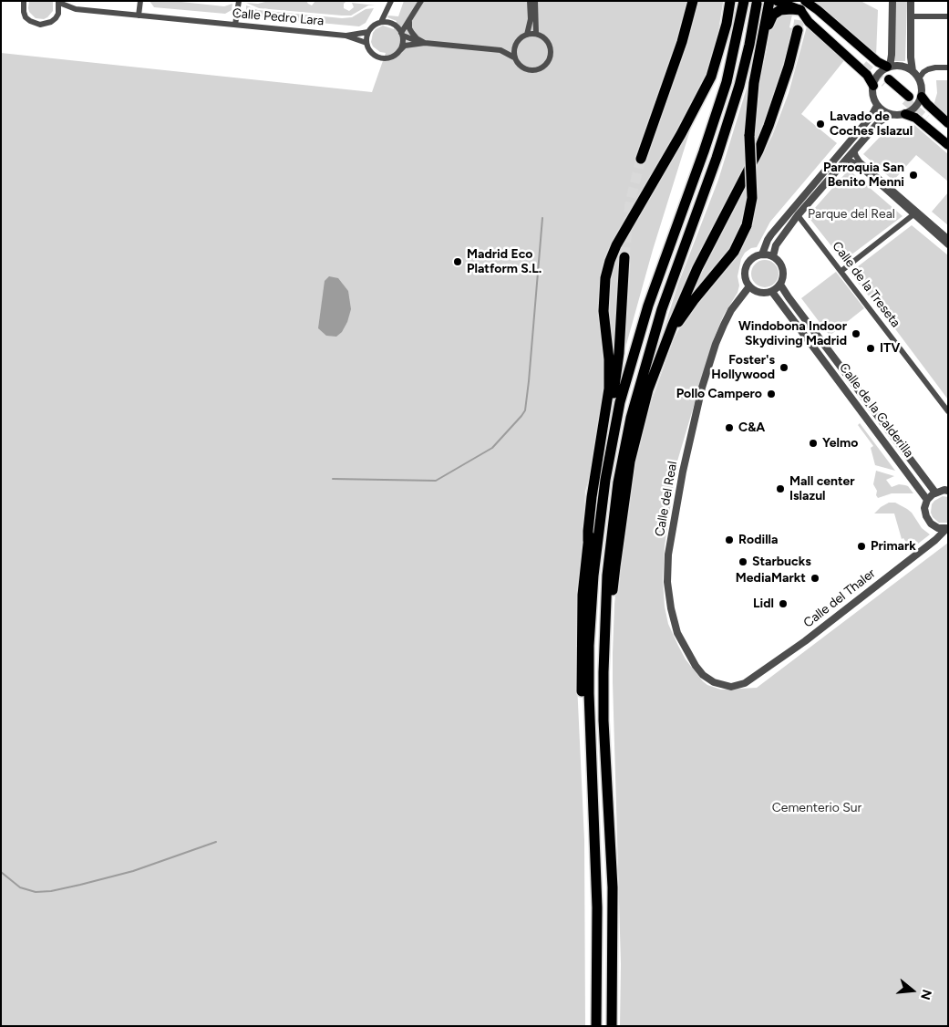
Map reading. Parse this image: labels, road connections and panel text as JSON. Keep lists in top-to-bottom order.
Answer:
{
  "streets": {
    "street": [
      "Calle Pedro Lara",
      "Calle de la Treseta",
      "Calle de la Calderilla",
      "Calle del Real",
      "Calle del Thaler"
    ]
  },
  "crossings": [
    ["Calle de la Calderilla", "Calle del Real"],
    ["Calle del Real", "Calle del Thaler"]
  ],
  "parks": ["Parque del Real", "Cementerio Sur"],
  "places": [
    "Lavado de Coches Islazul",
    "Parroquia San Benito Menni",
    "Madrid Eco Platform S.L.",
    "Windobona Indoor Skydiving Madrid",
    "ITV",
    "Foster's Hollywood",
    "Pollo Campero",
    "C&A",
    "Yelmo",
    "Mall center Islazul",
    "Rodilla",
    "Primark",
    "Starbucks",
    "MediaMarkt",
    "Lidl"
  ],
  "north": "right"
}
